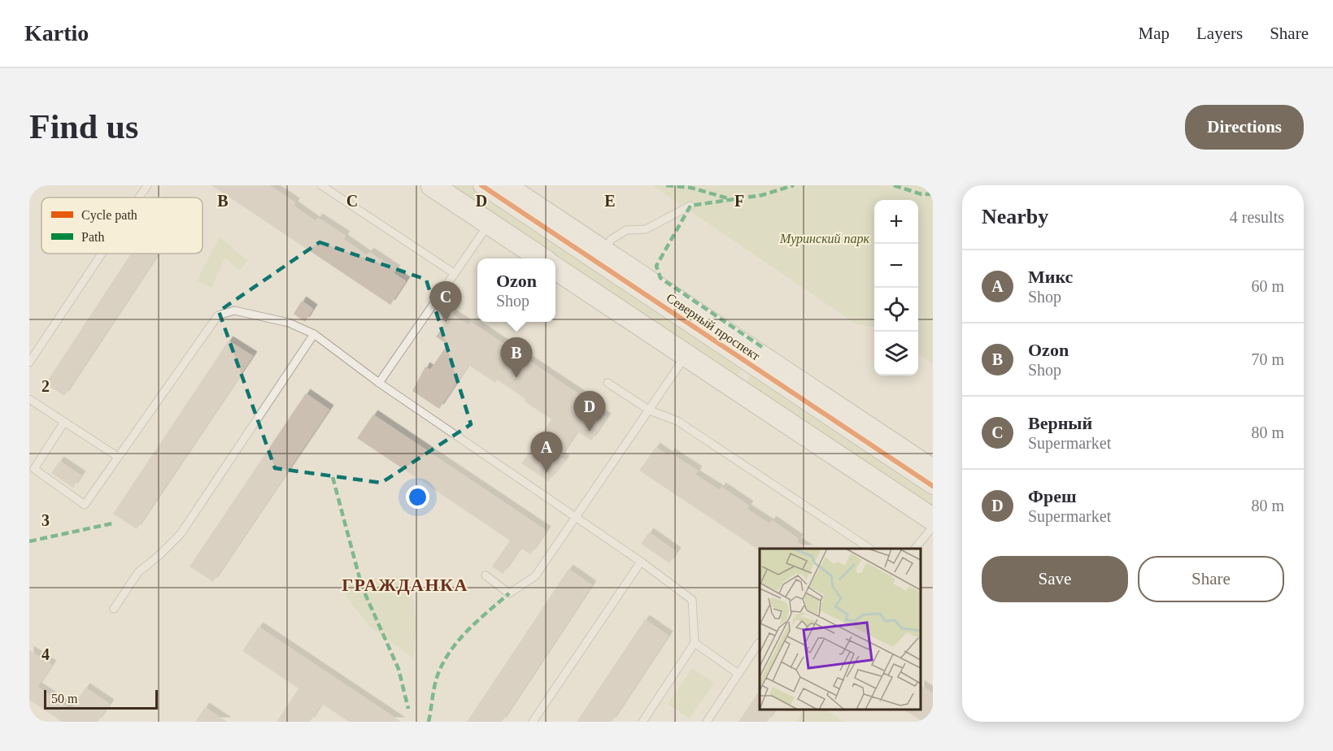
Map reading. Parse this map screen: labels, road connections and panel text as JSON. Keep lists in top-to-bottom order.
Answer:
{
  "streets": {
    "main road": ["Северный проспект"]
  },
  "districts": ["ГРАЖДАНКА"],
  "parks": ["Муринский парк"],
  "legend": ["Cycle path", "Path"],
  "scale_bar": "50 m",
  "page": {
    "header": "Kartio",
    "nav": ["Map", "Layers", "Share"],
    "buttons": [
      "Directions",
      ["Save", "Share"]
    ],
    "title": "Find us",
    "heading": ["Nearby", "4 results"],
    "map_buttons": ["+", "−"],
    "list": [
      {
        "mark": "A",
        "name": "Микс",
        "note": "Shop",
        "value": "60 m"
      },
      {
        "mark": "B",
        "name": "Ozon",
        "note": "Shop",
        "value": "70 m"
      },
      {
        "mark": "C",
        "name": "Верный",
        "note": "Supermarket",
        "value": "80 m"
      },
      {
        "mark": "D",
        "name": "Фреш",
        "note": "Supermarket",
        "value": "80 m"
      }
    ],
    "popup": ["Ozon", "Shop"],
    "pins": [
      "C",
      "B",
      "D",
      "A"
    ],
    "scale": "50 m"
  },
  "grid": {
    "columns": [
      "B",
      "C",
      "D",
      "E",
      "F"
    ],
    "rows": ["2", "3", "4"]
  }
}
